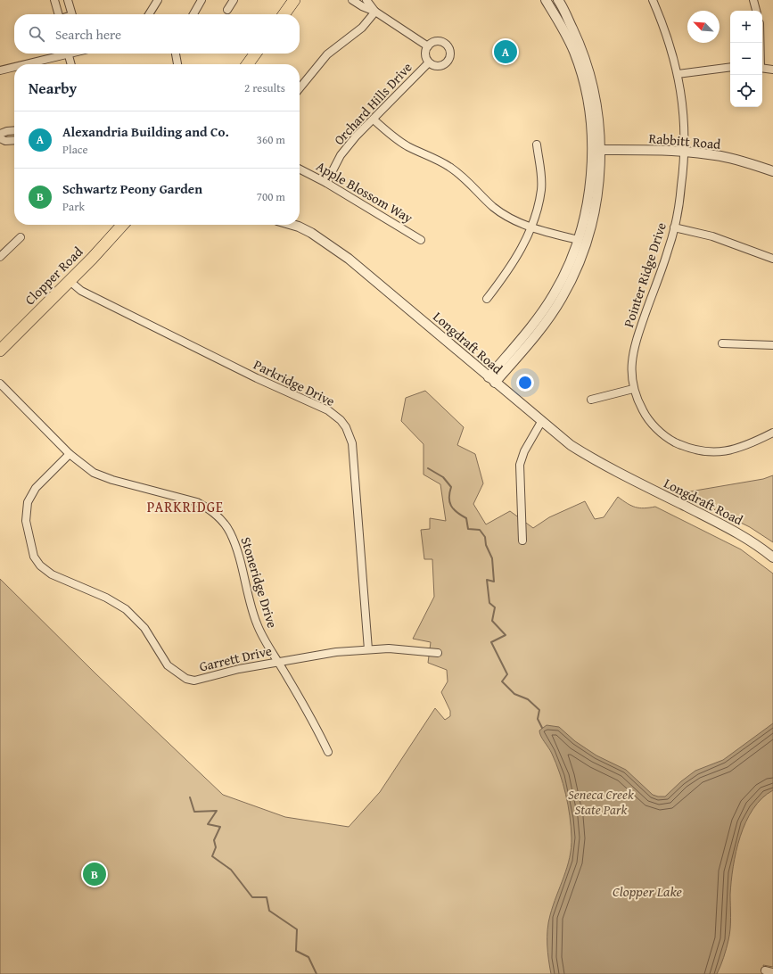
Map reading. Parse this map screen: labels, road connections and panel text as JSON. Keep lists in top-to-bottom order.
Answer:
{
  "streets": {
    "main road": ["Clopper Road"],
    "street": [
      "Orchard Hills Drive",
      "Rabbitt Road",
      "Apple Blossom Way",
      "Pointer Ridge Drive",
      "Longdraft Road",
      "Parkridge Drive",
      "Stoneridge Drive",
      "Garrett Drive"
    ]
  },
  "crossings": [
    ["Orchard Hills Drive", "Apple Blossom Way"],
    ["Rabbitt Road", "Pointer Ridge Drive"],
    ["Clopper Road", "Parkridge Drive"],
    ["Parkridge Drive", "Garrett Drive"],
    ["Stoneridge Drive", "Garrett Drive"]
  ],
  "districts": ["PARKRIDGE"],
  "water": ["Clopper Lake"],
  "parks": ["Seneca Creek State Park"],
  "north": "top left",
  "page": {
    "map_buttons": ["+", "−"],
    "search": "Search here",
    "pins": ["A", "B"],
    "heading": ["Nearby", "2 results"],
    "list": [
      {
        "mark": "A",
        "name": "Alexandria Building and Co.",
        "note": "Place",
        "value": "360 m"
      },
      {
        "mark": "B",
        "name": "Schwartz Peony Garden",
        "note": "Park",
        "value": "700 m"
      }
    ]
  }
}
